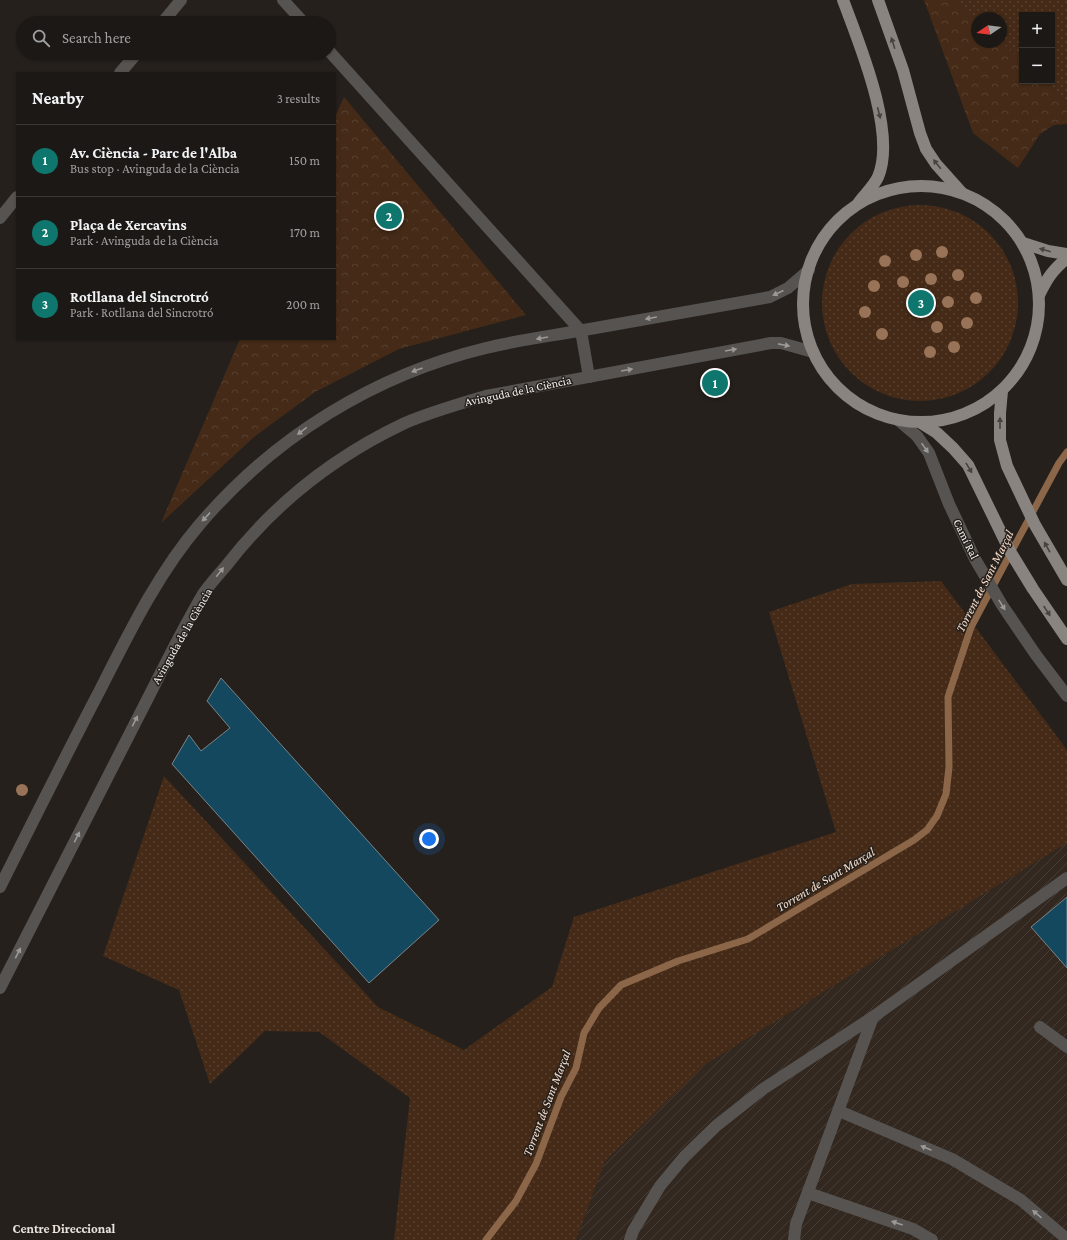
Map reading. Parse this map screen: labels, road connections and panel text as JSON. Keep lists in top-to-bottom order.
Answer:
{
  "streets": {
    "street": ["Avinguda de la Ciència", "Camí Ral"]
  },
  "one_way": ["Camí Ral"],
  "districts": ["Centre Direccional"],
  "water": ["Torrent de Sant Marçal"],
  "north": "left",
  "page": {
    "map_buttons": ["+", "−"],
    "search": "Search here",
    "heading": ["Nearby", "3 results"],
    "list": [
      {
        "mark": "1",
        "name": "Av. Ciència - Parc de l'Alba",
        "note": "Bus stop · Avinguda de la Ciència",
        "value": "150 m"
      },
      {
        "mark": "2",
        "name": "Plaça de Xercavins",
        "note": "Park · Avinguda de la Ciència",
        "value": "170 m"
      },
      {
        "mark": "3",
        "name": "Rotllana del Sincrotró",
        "note": "Park · Rotllana del Sincrotró",
        "value": "200 m"
      }
    ],
    "pins": ["2", "3", "1"]
  }
}
